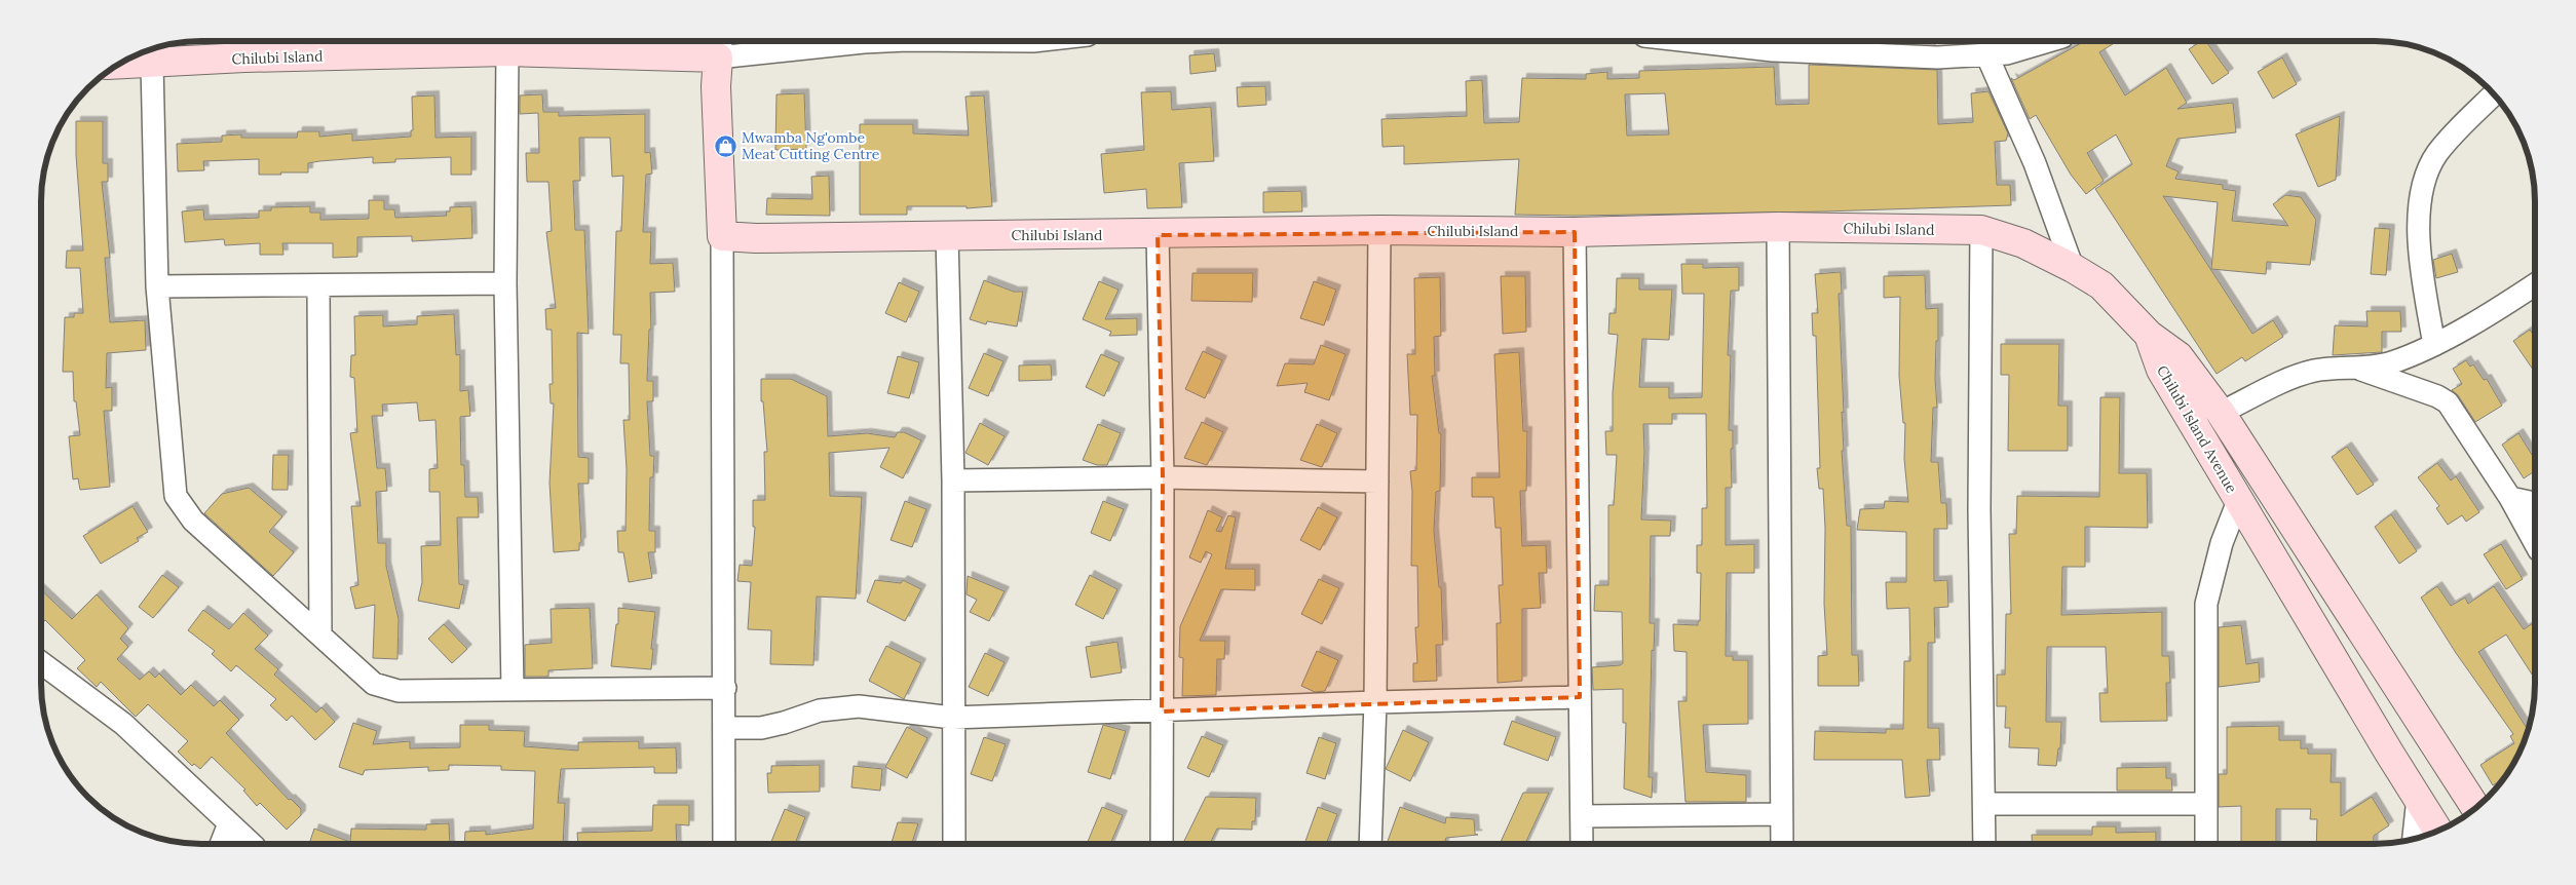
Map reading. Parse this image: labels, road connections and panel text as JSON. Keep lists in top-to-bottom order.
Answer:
{
  "streets": {
    "street": ["Chilubi Island", "Chilubi Island Avenue"]
  },
  "crossings": [
    ["Chilubi Island", "Chilubi Island Avenue"]
  ],
  "places": {
    "shop": ["Mwamba Ng'ombe Meat Cutting Centre"]
  }
}
